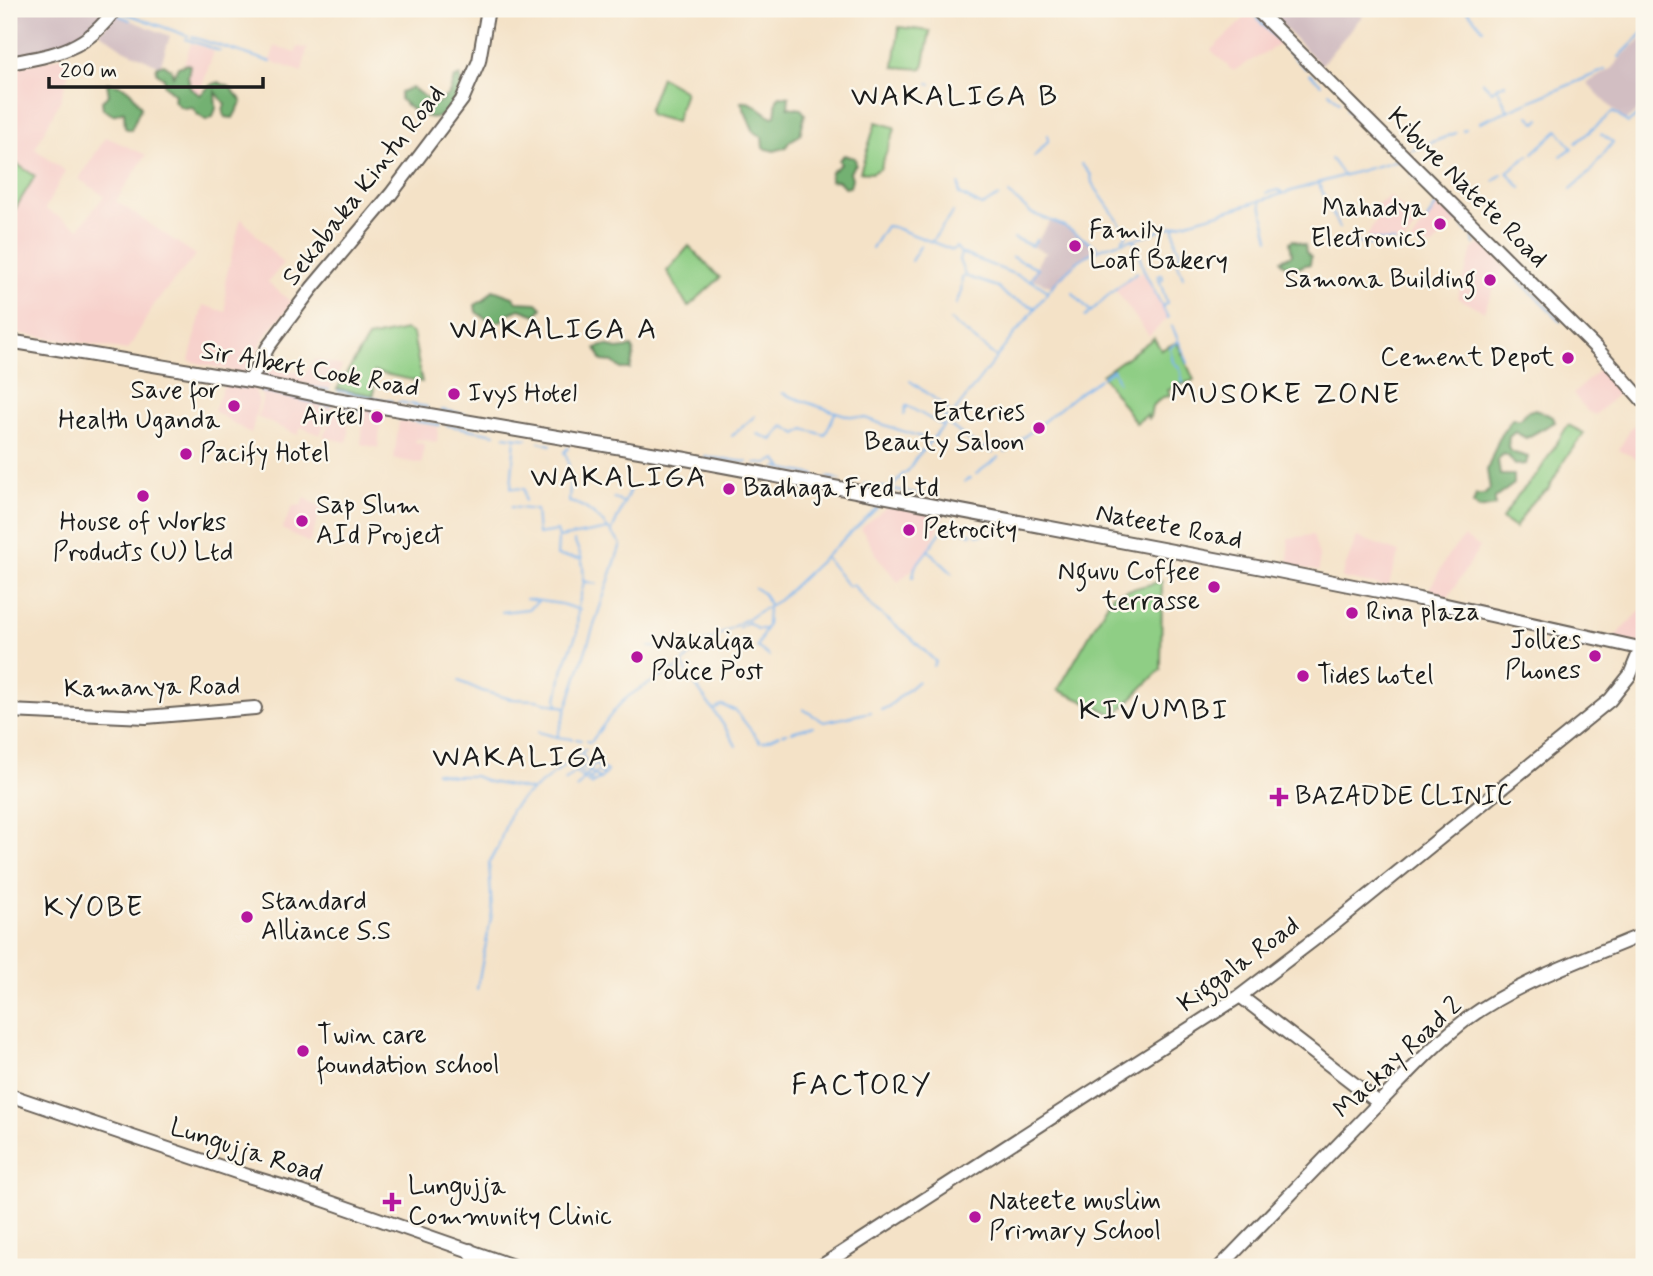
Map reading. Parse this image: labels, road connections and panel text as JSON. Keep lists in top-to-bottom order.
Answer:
{
  "streets": {
    "street": [
      "Sekabaka Kintu Road",
      "Kibuye Natete Road",
      "Sir Albert Cook Road",
      "Nateete Road",
      "Kamanya Road",
      "Kiggala Road",
      "Mackay Road 2",
      "Lungujja Road"
    ]
  },
  "crossings": [
    ["Sekabaka Kintu Road", "Sir Albert Cook Road"],
    ["Sir Albert Cook Road", "Nateete Road"],
    ["Nateete Road", "Kiggala Road"]
  ],
  "districts": [
    "WAKALIGA B",
    "WAKALIGA A",
    "MUSOKE ZONE",
    "WAKALIGA",
    "KIVUMBI",
    "WAKALIGA",
    "KYOBE",
    "FACTORY"
  ],
  "places": {
    "other": [
      "Mahadya Electronics",
      "Family Loaf Bakery",
      "Samona Building",
      "Cement Depot",
      "Ivys Hotel",
      "Save for Health Uganda",
      "Airtel",
      "Eateries Beauty Saloon",
      "Pacify Hotel",
      "Badhaga Fred Ltd",
      "House of Works Products (U) Ltd",
      "Sap Slum AId Project",
      "Petrocity",
      "Nguvu Coffee terrasse",
      "Rina plaza",
      "Jollies Phones",
      "Wakaliga Police Post",
      "Tides hotel",
      "Standard Alliance S.S",
      "Twin care foundation school",
      "Nateete muslim Primary School"
    ],
    "health": ["BAZADDE CLINIC", "Lungujja Community Clinic"]
  },
  "scale_bar": "200 m"
}
